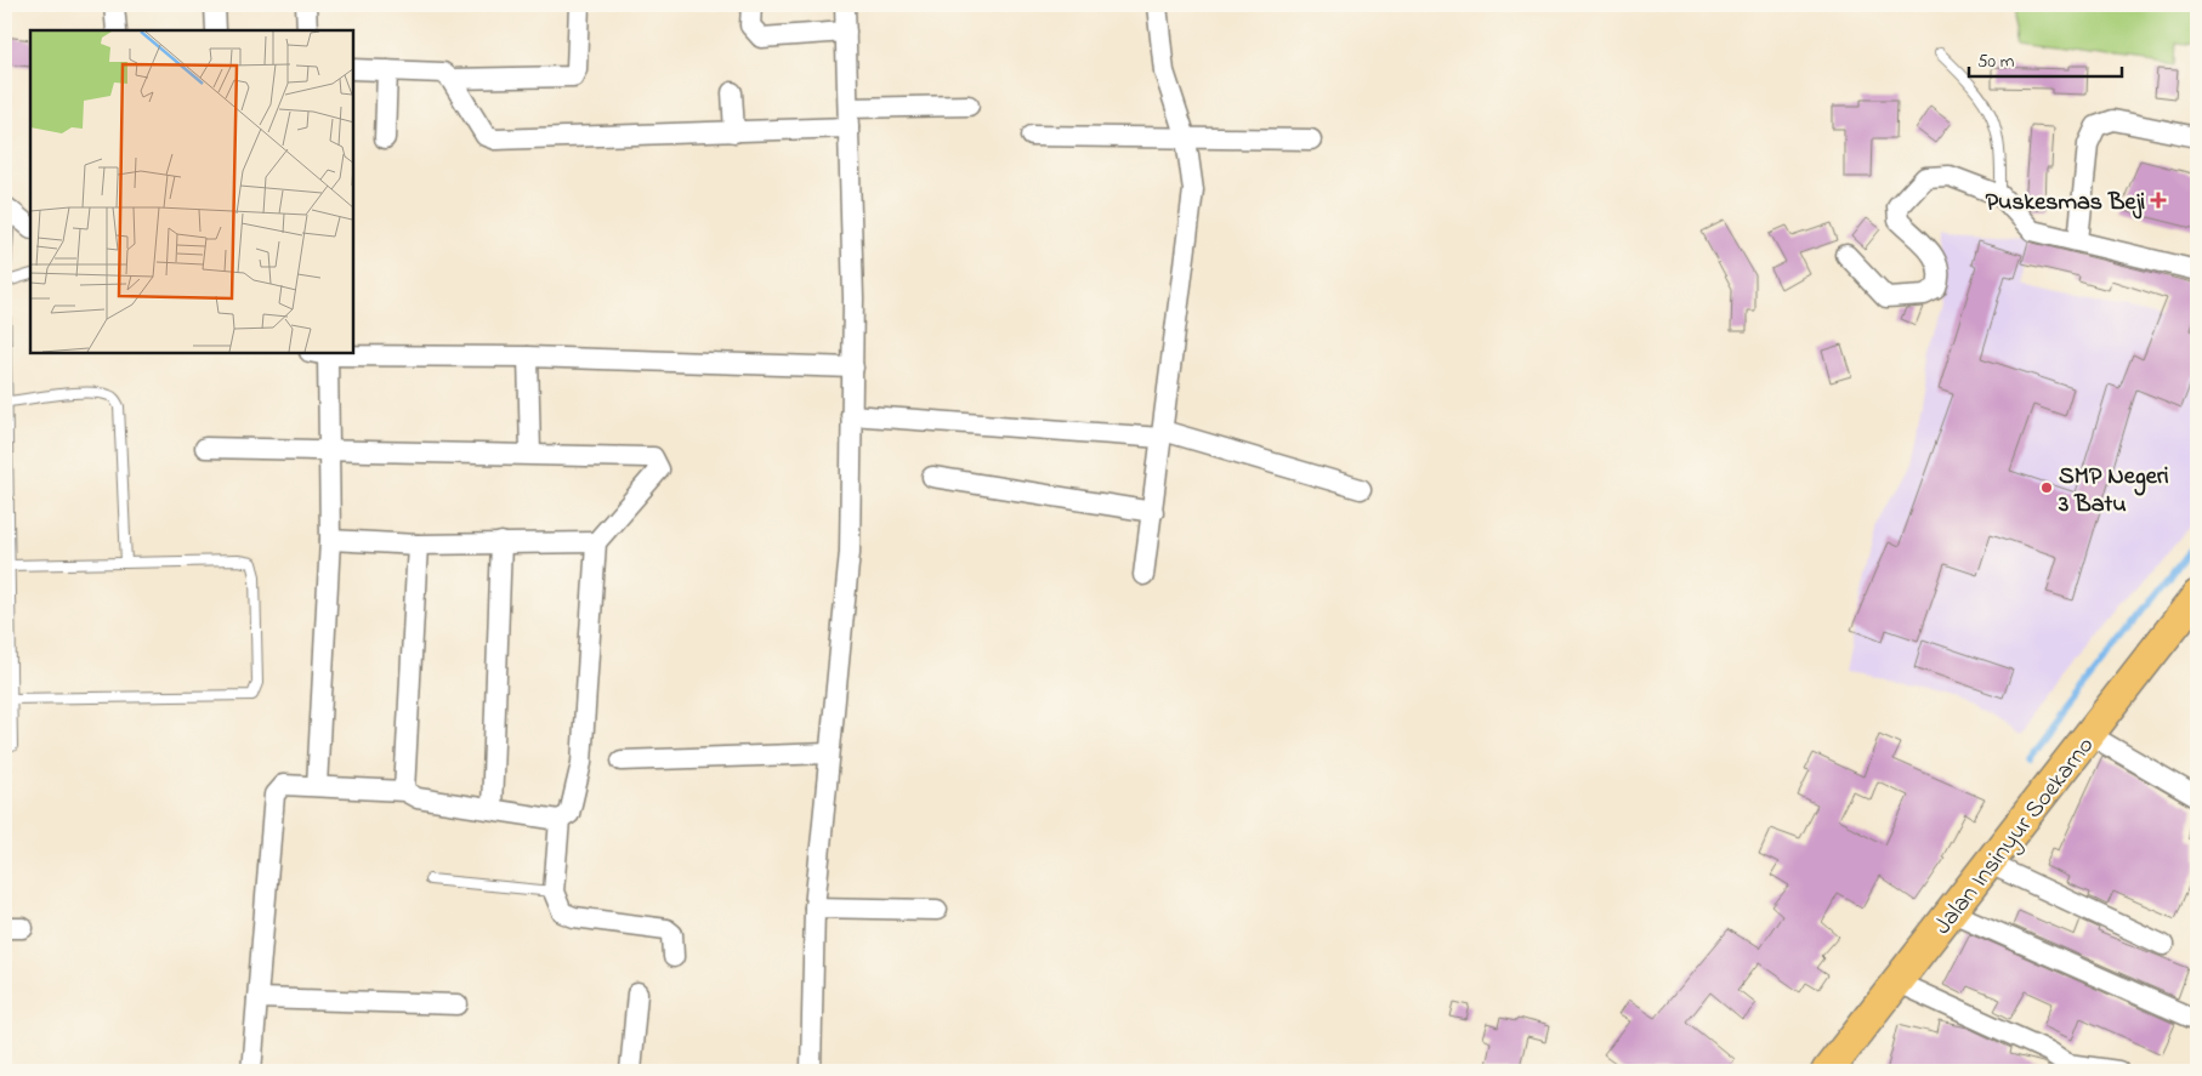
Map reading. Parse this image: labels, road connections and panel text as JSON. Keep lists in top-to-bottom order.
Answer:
{
  "streets": {
    "main road": ["Jalan Insinyur Soekarno"]
  },
  "places": {
    "health": ["Puskesmas Beji"],
    "other": ["SMP Negeri 3 Batu"]
  },
  "scale_bar": "50 m"
}
